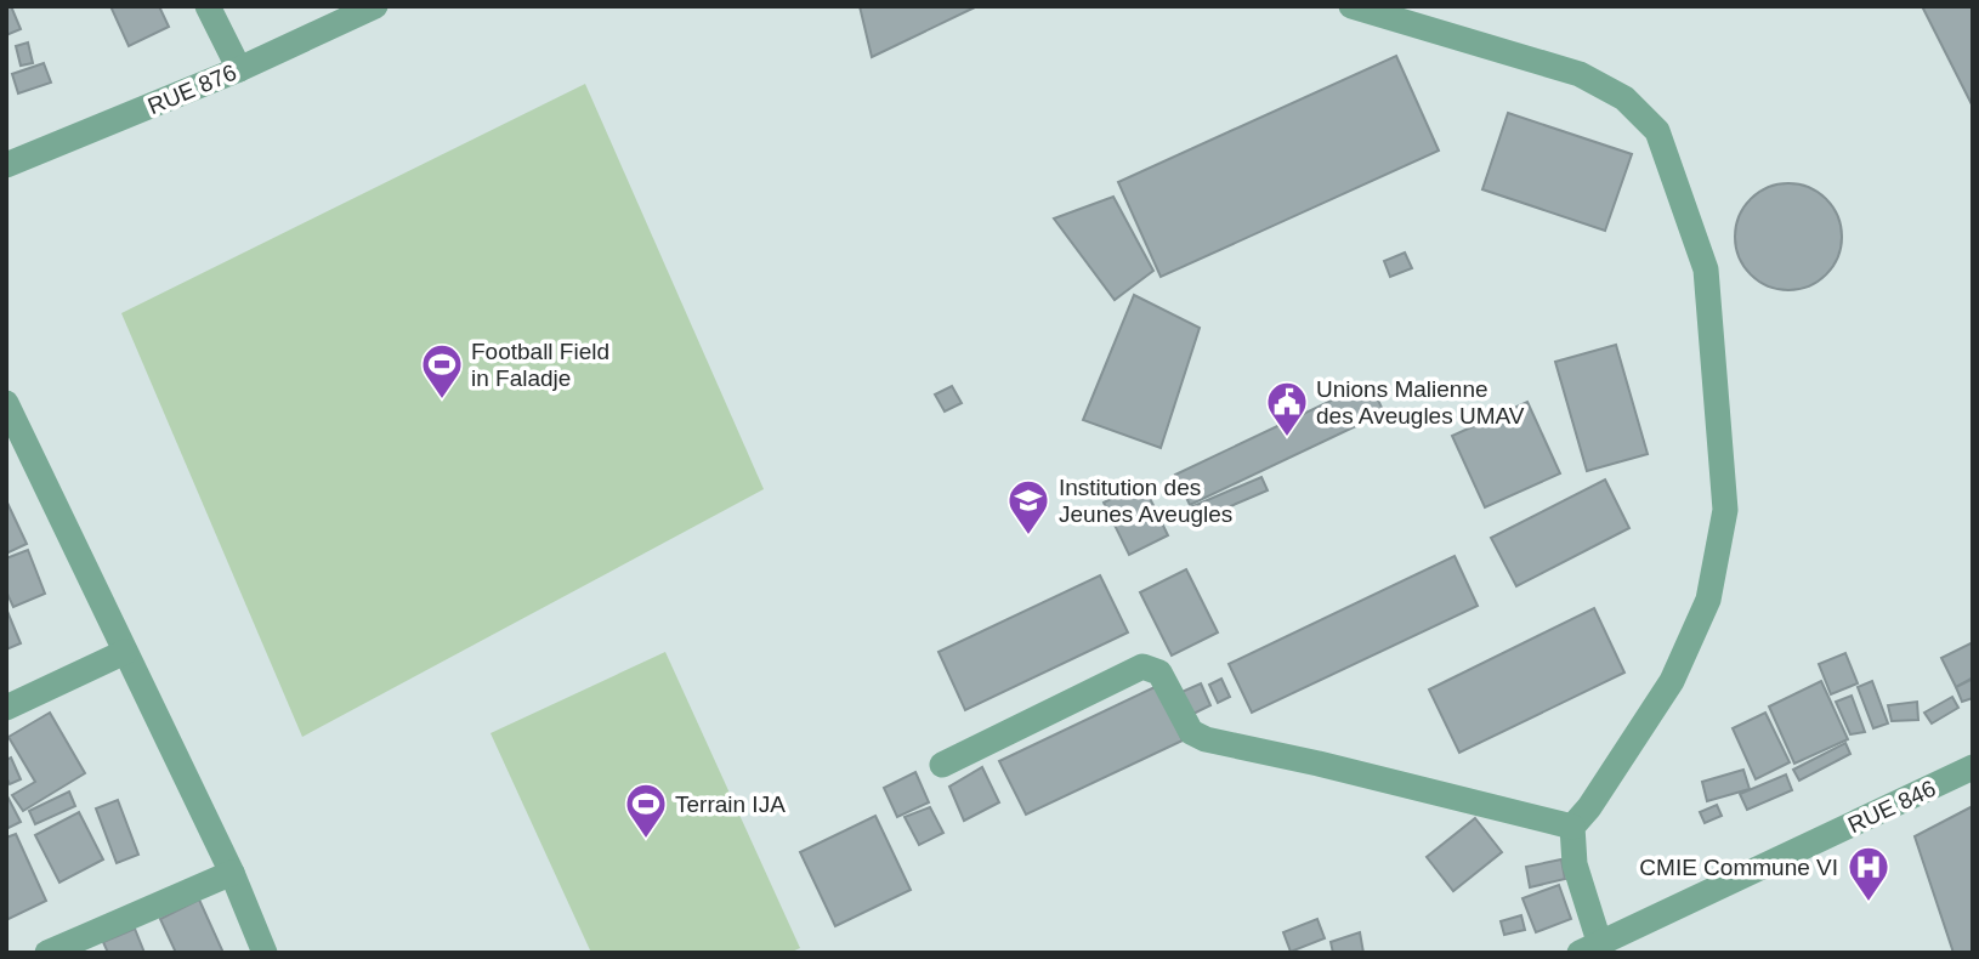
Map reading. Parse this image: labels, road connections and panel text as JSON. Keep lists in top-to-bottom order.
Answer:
{
  "streets": {
    "street": ["RUE 876", "RUE 846"]
  },
  "places": {
    "sports": ["Football Field in Faladje", "Terrain IJA"],
    "public building": ["Unions Malienne des Aveugles UMAV"],
    "school or university": ["Institution des Jeunes Aveugles"],
    "hospital": ["CMIE Commune VI"]
  }
}
